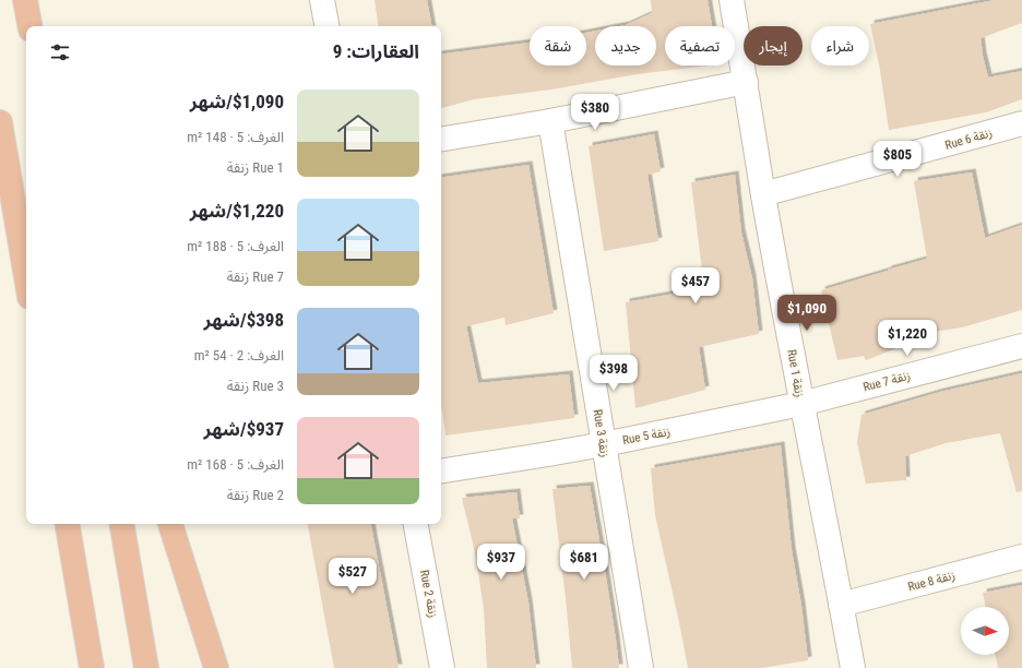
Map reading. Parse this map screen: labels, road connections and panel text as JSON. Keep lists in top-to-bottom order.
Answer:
{
  "streets": {
    "street": [
      "Rue 6 زنقة",
      "Rue 1 زنقة",
      "Rue 7 زنقة",
      "Rue 3 زنقة",
      "Rue 5 زنقة",
      "Rue 8 زنقة",
      "Rue 2 زنقة"
    ]
  },
  "crossings": [
    ["Rue 6 زنقة", "Rue 1 زنقة"],
    ["Rue 1 زنقة", "Rue 7 زنقة"],
    ["Rue 1 زنقة", "Rue 5 زنقة"],
    ["Rue 1 زنقة", "Rue 8 زنقة"],
    ["Rue 7 زنقة", "Rue 5 زنقة"],
    ["Rue 3 زنقة", "Rue 5 زنقة"]
  ],
  "north": "right",
  "page": {
    "chip": [
      "شراء",
      "إيجار",
      "تصفية",
      "جديد",
      "شقة"
    ],
    "heading": "العقارات: 9",
    "list": [
      {
        "name": "$1,090/شهر",
        "note": "الغرف: 5 · 148 m² · Rue 1 زنقة"
      },
      {
        "name": "$1,220/شهر",
        "note": "الغرف: 5 · 188 m² · Rue 7 زنقة"
      },
      {
        "name": "$398/شهر",
        "note": "الغرف: 2 · 54 m² · Rue 3 زنقة"
      },
      {
        "name": "$937/شهر",
        "note": "الغرف: 5 · 168 m² · Rue 2 زنقة"
      }
    ],
    "price": [
      "$380",
      "$805",
      "$457",
      "$1,090",
      "$1,220",
      "$398",
      "$937",
      "$681",
      "$527"
    ]
  }
}
